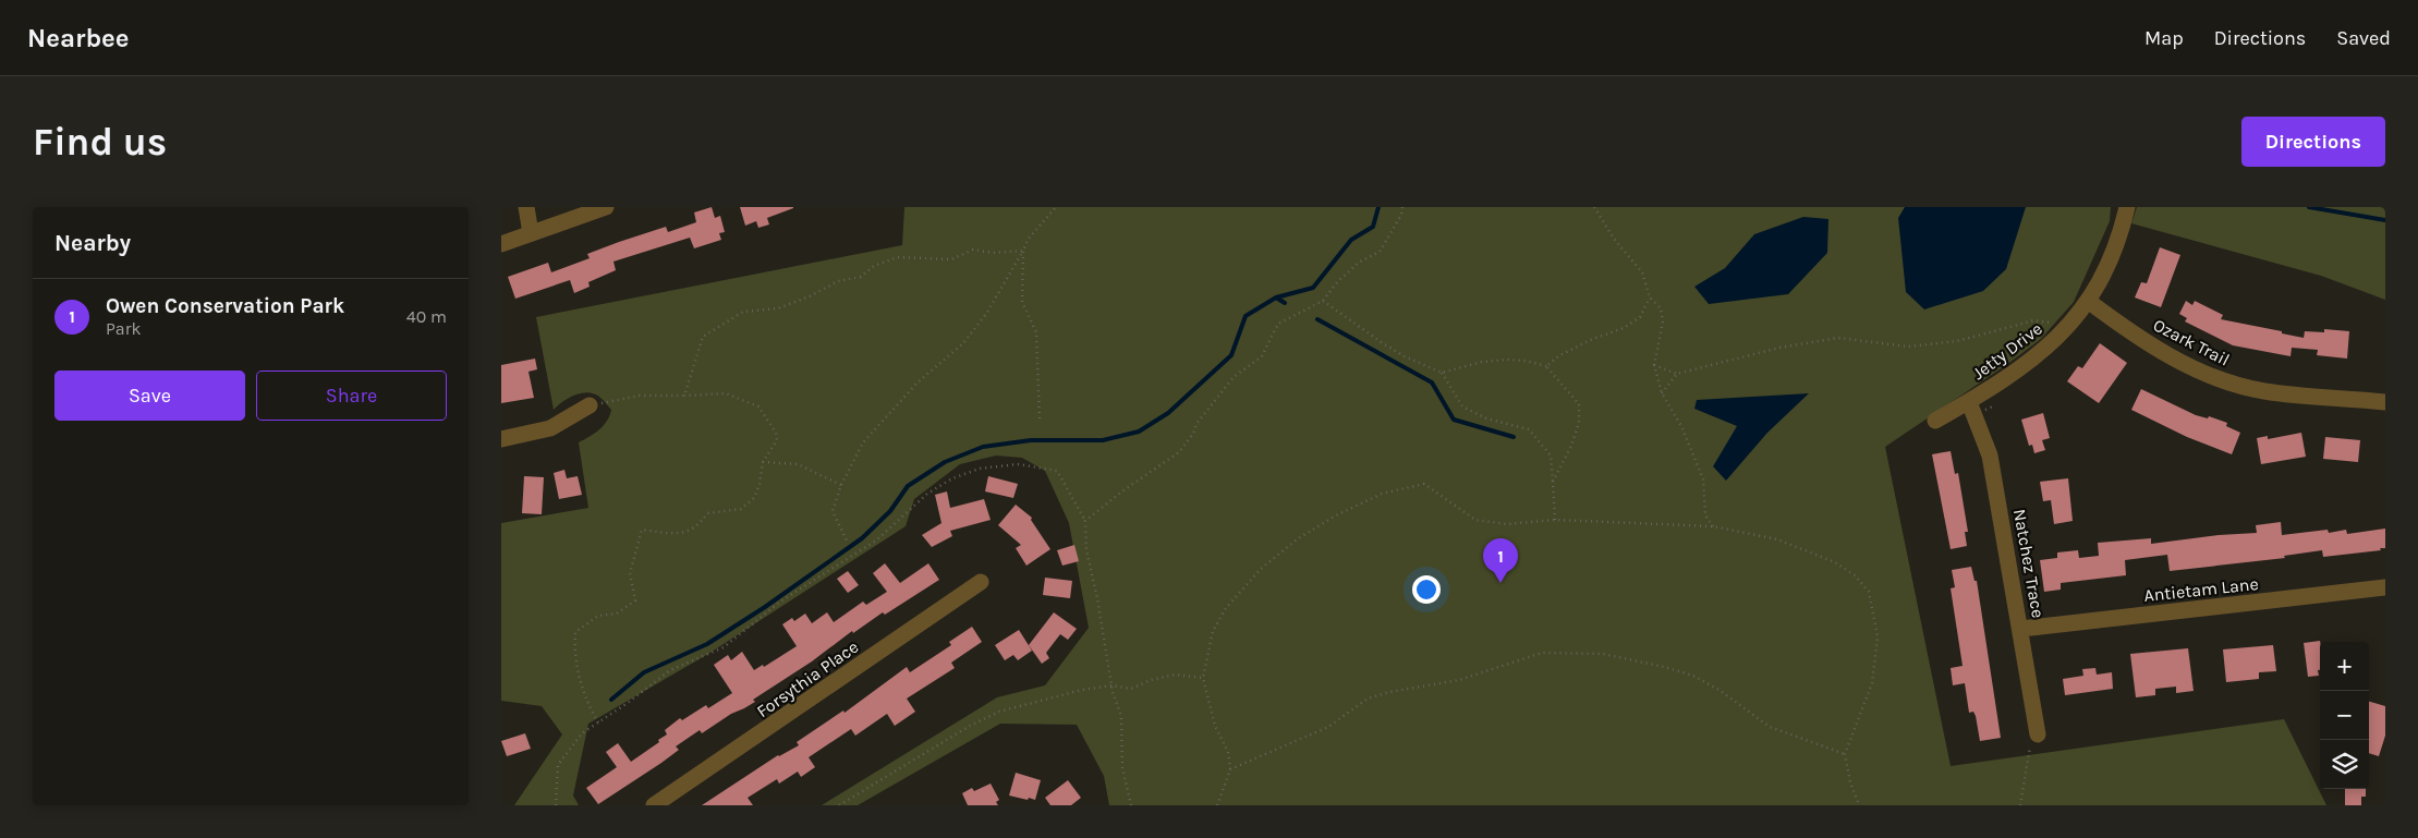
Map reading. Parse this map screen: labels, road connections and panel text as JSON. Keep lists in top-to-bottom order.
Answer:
{
  "streets": {
    "street": [
      "Ozark Trail",
      "Jetty Drive",
      "Natchez Trace",
      "Antietam Lane",
      "Forsythia Place"
    ]
  },
  "crossings": [
    ["Ozark Trail", "Jetty Drive"],
    ["Jetty Drive", "Natchez Trace"],
    ["Natchez Trace", "Antietam Lane"]
  ],
  "page": {
    "header": "Nearbee",
    "nav": ["Map", "Directions", "Saved"],
    "buttons": [
      "Directions",
      ["Save", "Share"]
    ],
    "title": "Find us",
    "heading": "Nearby",
    "list": [
      {
        "mark": "1",
        "name": "Owen Conservation Park",
        "note": "Park",
        "value": "40 m"
      }
    ],
    "pins": "1",
    "map_buttons": ["+", "−"]
  }
}
